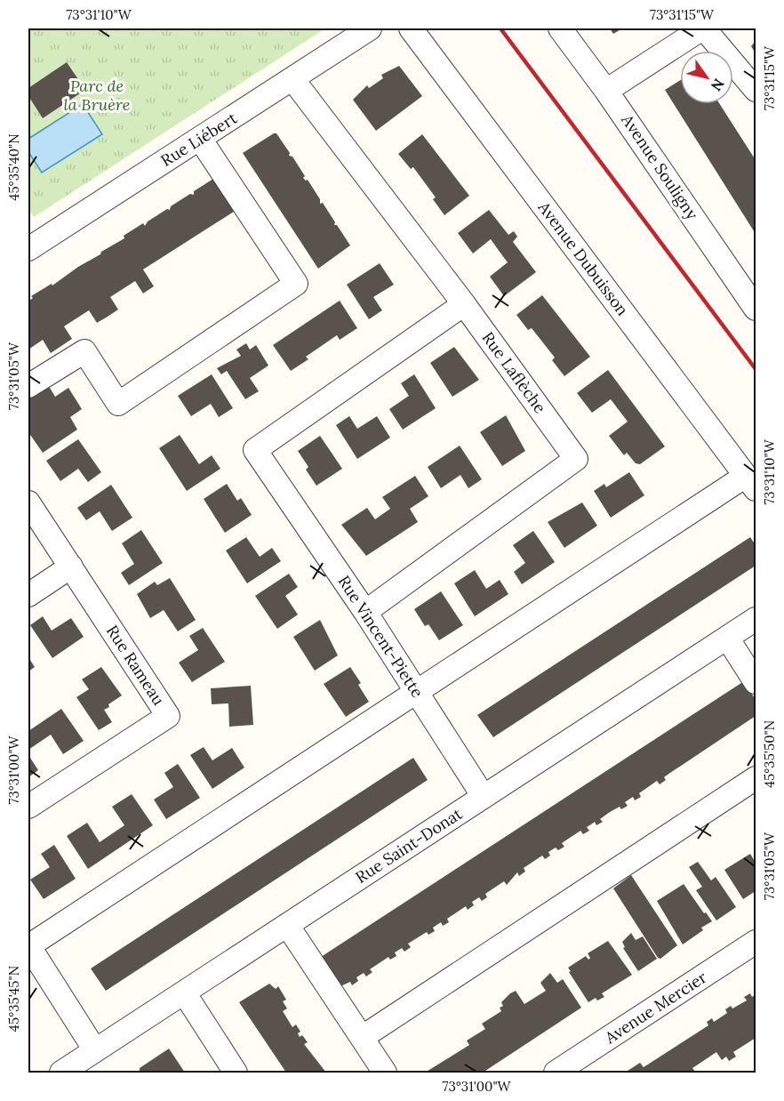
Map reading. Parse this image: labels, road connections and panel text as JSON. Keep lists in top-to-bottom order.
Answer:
{
  "streets": {
    "street": [
      "Rue Liébert",
      "Avenue Souligny",
      "Avenue Dubuisson",
      "Rue Laflèche",
      "Rue Vincent-Piette",
      "Rue Rameau",
      "Rue Saint-Donat",
      "Avenue Mercier"
    ]
  },
  "crossings": [
    ["Rue Liébert", "Rue Laflèche"],
    ["Rue Laflèche", "Rue Vincent-Piette"],
    ["Rue Vincent-Piette", "Rue Saint-Donat"]
  ],
  "parks": ["Parc de la Bruère"],
  "north": "bottom right",
  "coordinates": [
    "73°31'10\"W",
    "73°31'15\"W",
    "45°35'40\"N",
    "73°31'05\"W",
    "45°35'50\"N",
    "73°31'00\"W",
    "45°35'45\"N"
  ]
}
